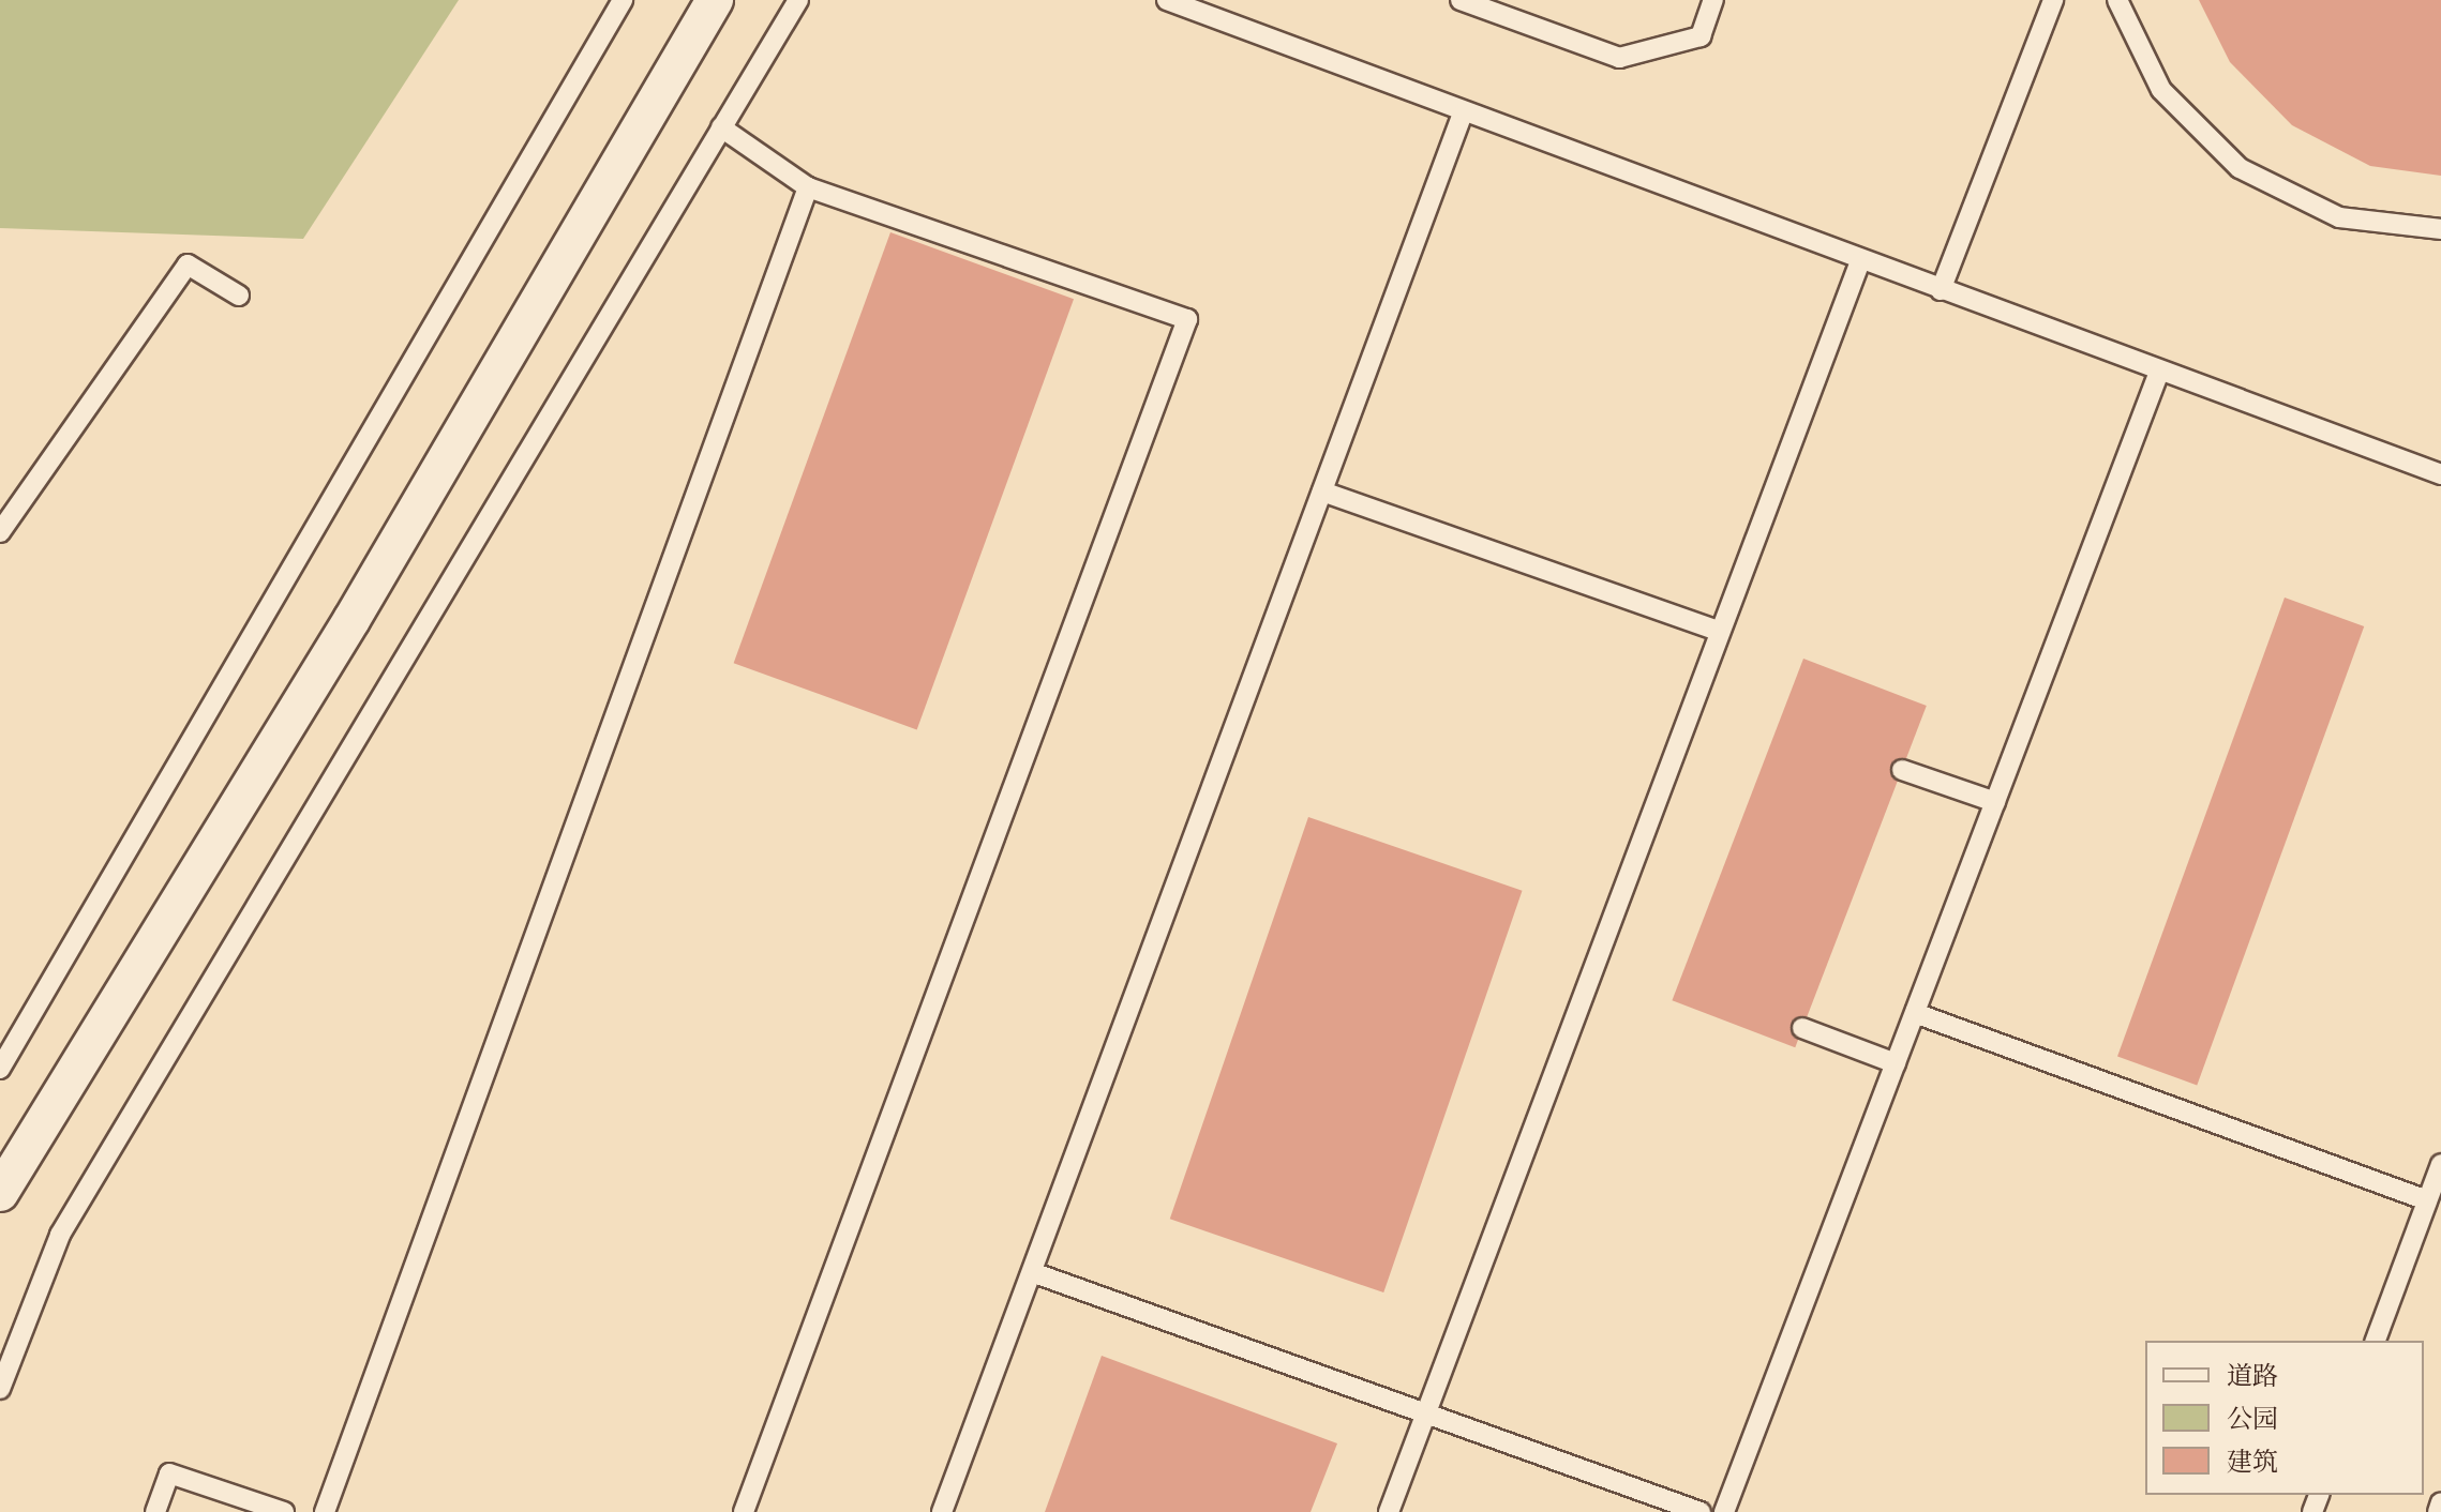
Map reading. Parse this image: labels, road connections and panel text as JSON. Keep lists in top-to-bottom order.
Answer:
{
  "legend": ["道路", "公园", "建筑"]
}
